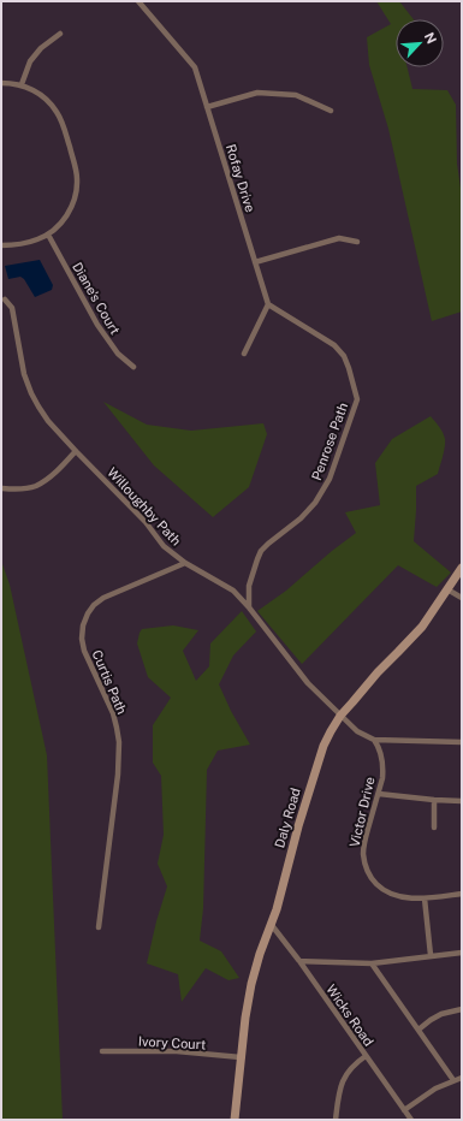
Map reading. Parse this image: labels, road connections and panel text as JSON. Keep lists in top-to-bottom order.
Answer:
{
  "streets": {
    "street": [
      "Rofay Drive",
      "Diane's Court",
      "Penrose Path",
      "Willoughby Path",
      "Curtis Path",
      "Victor Drive",
      "Daly Road",
      "Wicks Road",
      "Ivory Court"
    ]
  },
  "crossings": [
    ["Rofay Drive", "Penrose Path"],
    ["Penrose Path", "Willoughby Path"],
    ["Willoughby Path", "Curtis Path"],
    ["Willoughby Path", "Victor Drive"],
    ["Willoughby Path", "Daly Road"],
    ["Daly Road", "Wicks Road"],
    ["Daly Road", "Ivory Court"]
  ],
  "north": "top right"
}
